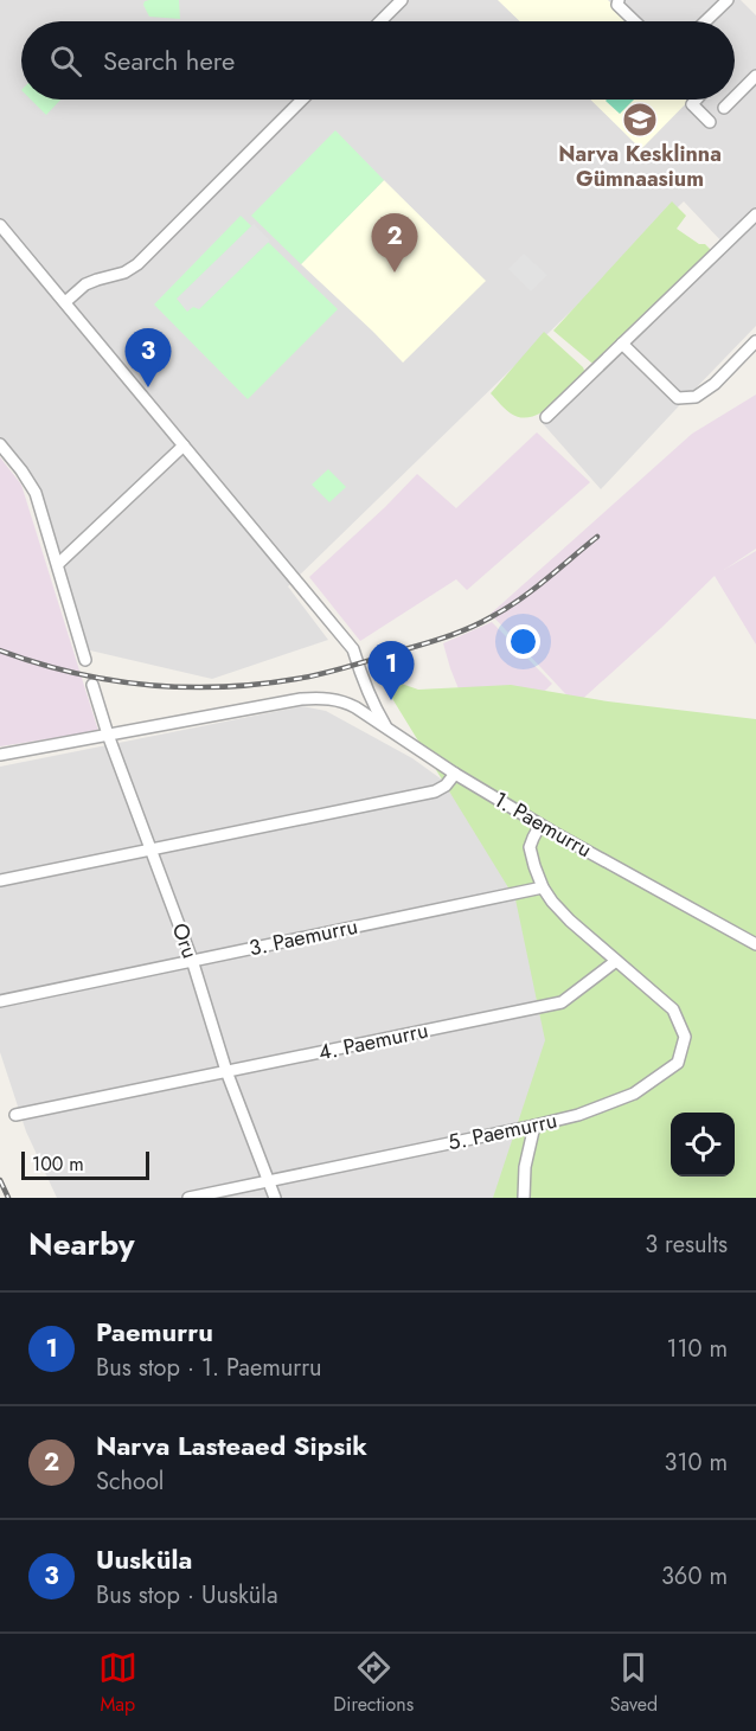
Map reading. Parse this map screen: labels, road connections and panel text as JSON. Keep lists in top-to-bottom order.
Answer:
{
  "streets": {
    "street": [
      "1. Paemurru",
      "3. Paemurru",
      "Oru",
      "4. Paemurru",
      "5. Paemurru"
    ]
  },
  "crossings": [
    ["3. Paemurru", "Oru"],
    ["Oru", "4. Paemurru"],
    ["Oru", "5. Paemurru"],
    ["4. Paemurru", "5. Paemurru"]
  ],
  "places": {
    "school or university": ["Narva Kesklinna Gümnaasium"]
  },
  "scale_bar": "100 m",
  "page": {
    "search": "Search here",
    "pins": ["2", "3", "1"],
    "scale": "100 m",
    "heading": ["Nearby", "3 results"],
    "list": [
      {
        "mark": "1",
        "name": "Paemurru",
        "note": "Bus stop · 1. Paemurru",
        "value": "110 m"
      },
      {
        "mark": "2",
        "name": "Narva Lasteaed Sipsik",
        "note": "School",
        "value": "310 m"
      },
      {
        "mark": "3",
        "name": "Uusküla",
        "note": "Bus stop · Uusküla",
        "value": "360 m"
      }
    ],
    "nav": ["Map", "Directions", "Saved"]
  }
}
